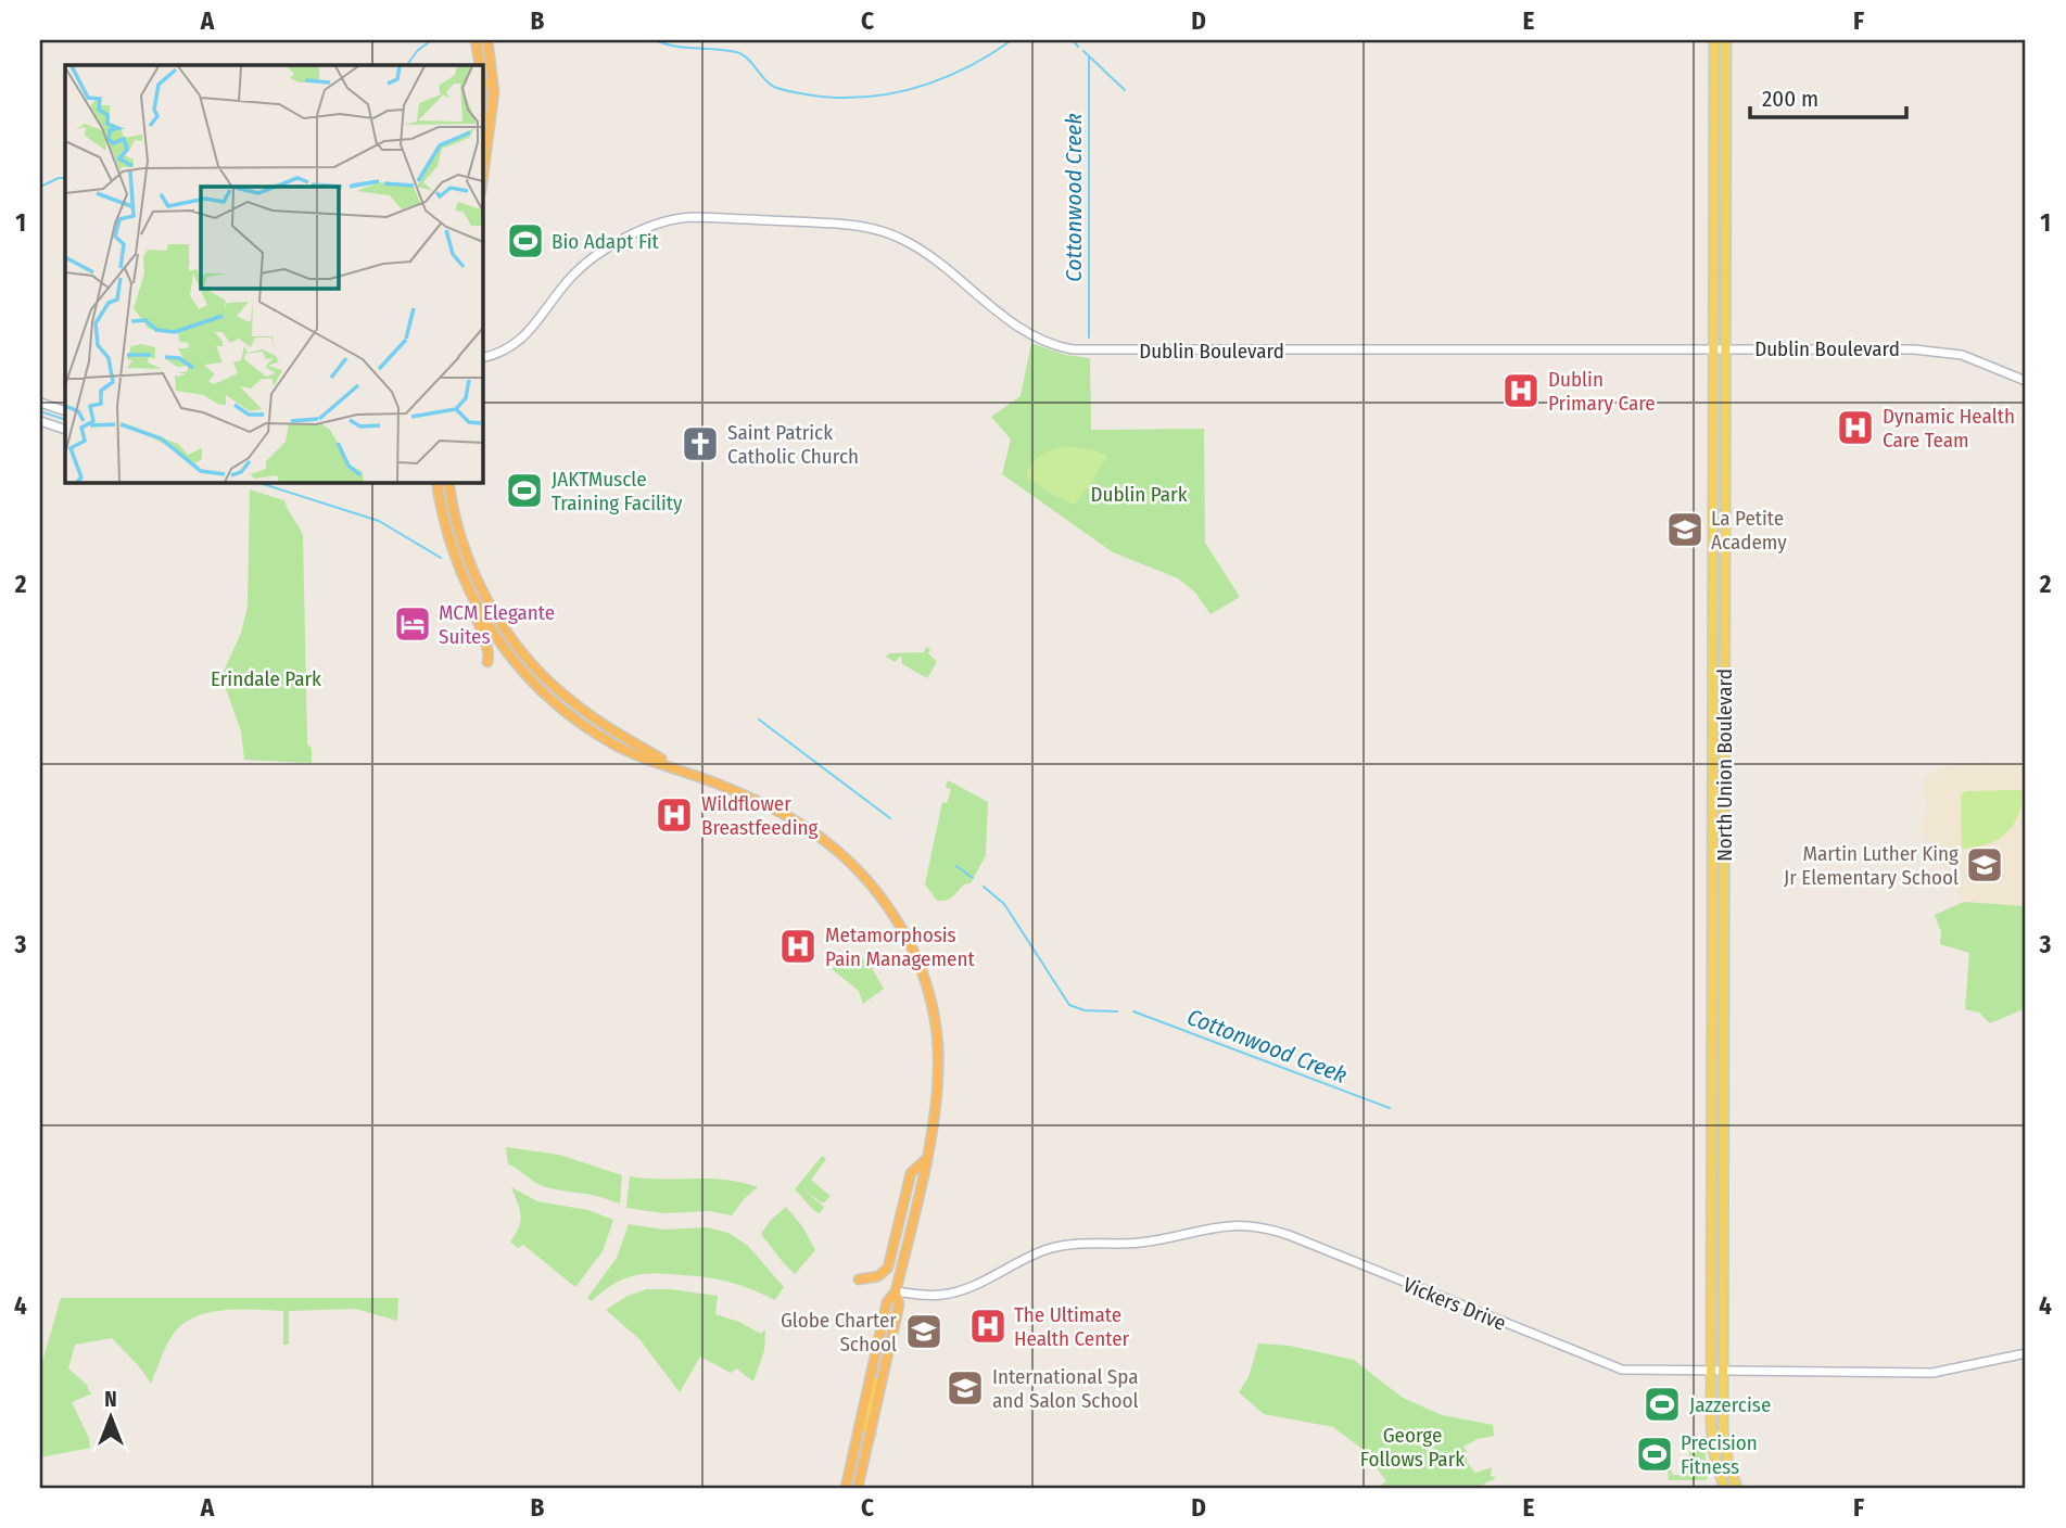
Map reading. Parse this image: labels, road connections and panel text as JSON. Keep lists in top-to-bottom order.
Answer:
{
  "streets": {
    "main road": ["Dublin Boulevard", "North Union Boulevard", "Vickers Drive"]
  },
  "crossings": [
    ["Dublin Boulevard", "North Union Boulevard"],
    ["North Union Boulevard", "Vickers Drive"]
  ],
  "water": ["Cottonwood Creek"],
  "parks": ["Dublin Park", "Erindale Park", "George Follows Park"],
  "places": {
    "sports": [
      "Bio Adapt Fit",
      "JAKTMuscle Training Facility",
      "Jazzercise",
      "Precision Fitness"
    ],
    "hospital": [
      "Dublin Primary Care",
      "Dynamic Health Care Team",
      "Wildflower Breastfeeding",
      "Metamorphosis Pain Management",
      "The Ultimate Health Center"
    ],
    "church": ["Saint Patrick Catholic Church"],
    "school or university": [
      "La Petite Academy",
      "Martin Luther King Jr Elementary School",
      "Globe Charter School",
      "International Spa and Salon School"
    ],
    "hotel": ["MCM Elegante Suites"]
  },
  "scale_bar": "200 m",
  "north": "top",
  "grid": {
    "columns": [
      "A",
      "B",
      "C",
      "D",
      "E",
      "F"
    ],
    "rows": [
      "1",
      "2",
      "3",
      "4"
    ]
  }
}
